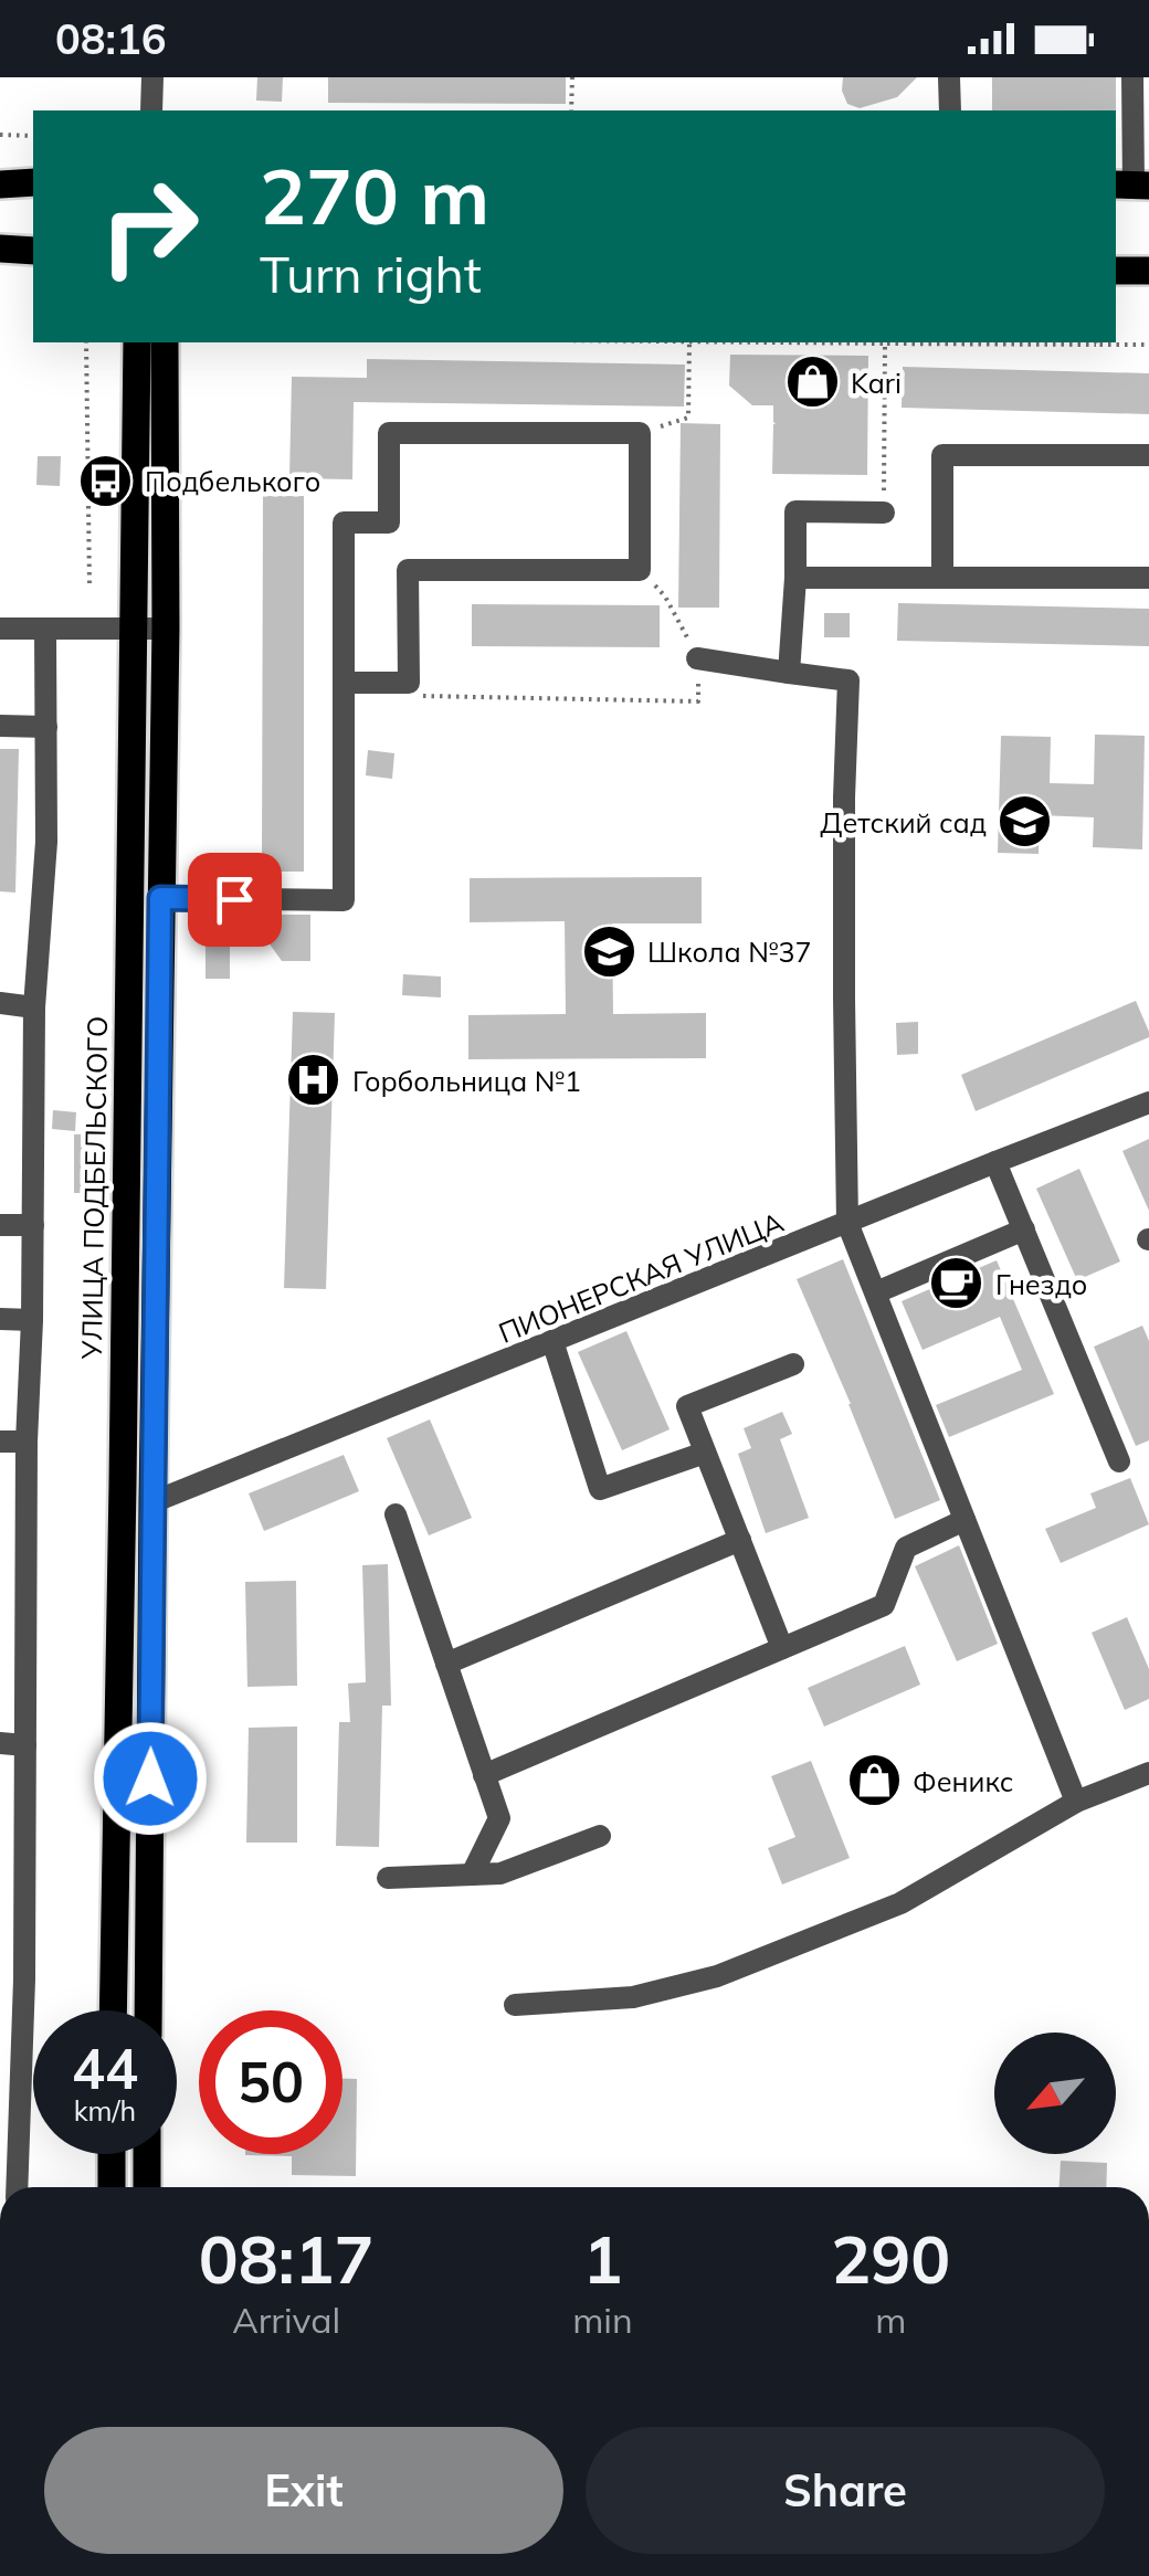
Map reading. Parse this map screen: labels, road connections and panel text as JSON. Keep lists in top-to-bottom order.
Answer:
{
  "streets": {
    "main road": ["УЛИЦА ПОДБЕЛЬСКОГО"],
    "street": ["ПИОНЕРСКАЯ УЛИЦА"]
  },
  "places": {
    "shop": ["Kari", "Феникс"],
    "bus stop": ["Подбелького"],
    "school or university": ["Детский сад", "Школа №37"],
    "hospital": ["Горбольница №1"],
    "cafe": ["Гнездо"]
  },
  "north": "bottom left",
  "page": {
    "status": "08:16",
    "turn": ["270 m", "Turn right"],
    "speed": "44 km/h",
    "limit": "50",
    "eta": [
      "08:17",
      "Arrival",
      "1",
      "min",
      "290",
      "m"
    ],
    "buttons": ["Exit", "Share"]
  }
}
